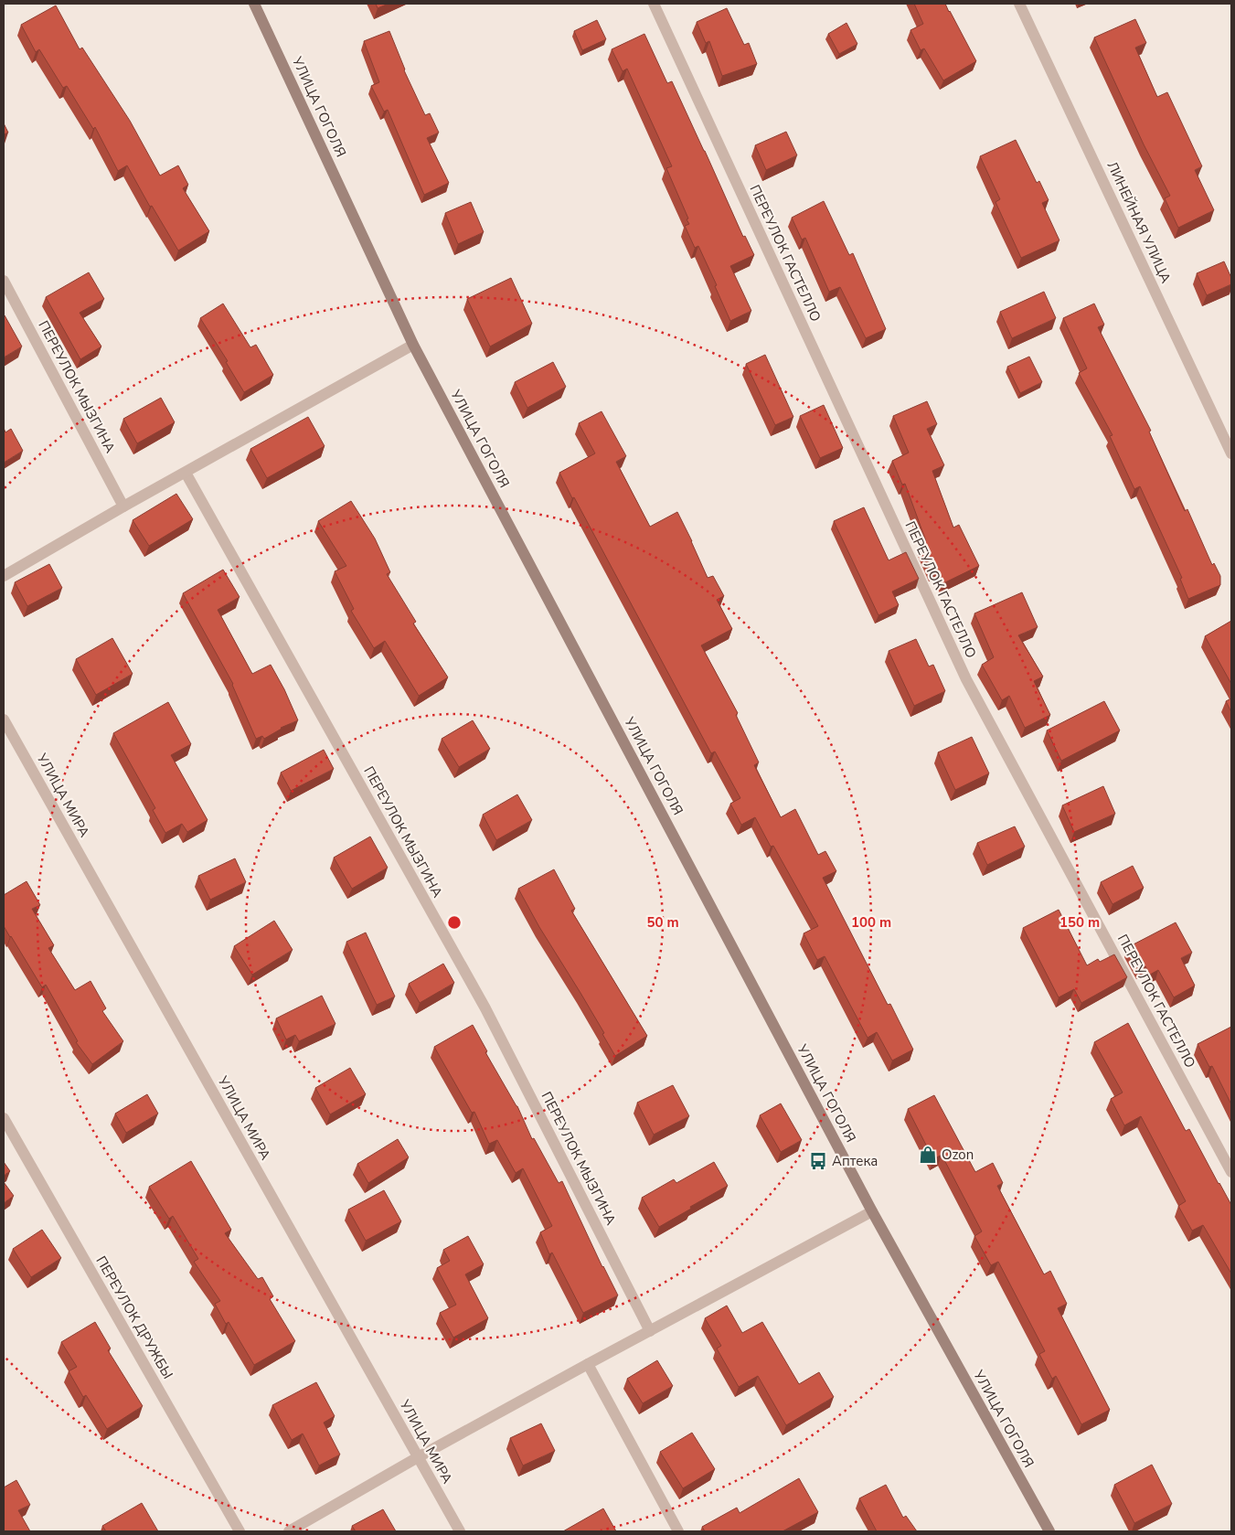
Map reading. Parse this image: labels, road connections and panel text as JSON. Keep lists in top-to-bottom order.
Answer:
{
  "streets": {
    "street": [
      "УЛИЦА ГОГОЛЯ",
      "ЛИНЕЙНАЯ УЛИЦА",
      "ПЕРЕУЛОК ГАСТЕЛЛО",
      "ПЕРЕУЛОК МЫЗГИНА",
      "УЛИЦА МИРА",
      "ПЕРЕУЛОК ДРУЖБЫ"
    ]
  },
  "places": {
    "shop": ["Ozon"],
    "bus stop": ["Аптека"]
  },
  "rings": ["50 m", "100 m", "150 m"]
}
